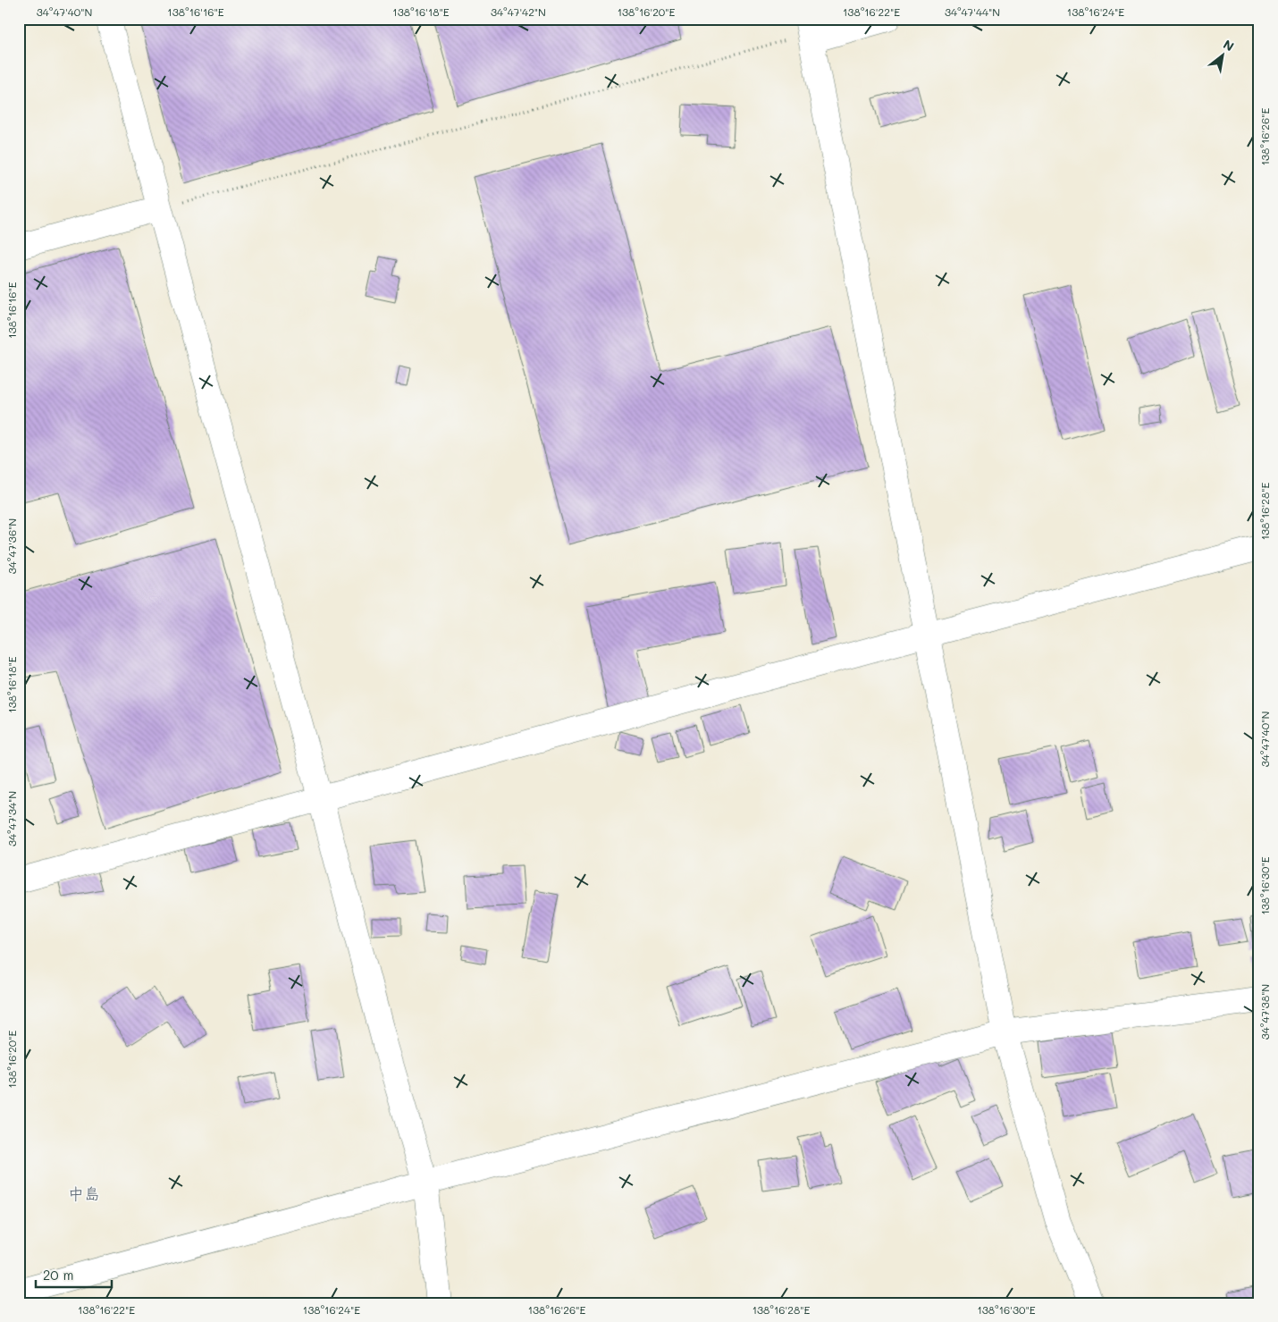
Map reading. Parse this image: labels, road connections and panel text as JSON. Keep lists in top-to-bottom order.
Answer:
{
  "districts": ["中島"],
  "scale_bar": "20 m",
  "north": "top right",
  "coordinates": [
    "34°47'40\"N",
    "138°16'16\"E",
    "138°16'18\"E",
    "34°47'42\"N",
    "138°16'20\"E",
    "138°16'22\"E",
    "34°47'44\"N",
    "138°16'24\"E",
    "138°16'26\"E",
    "138°16'28\"E",
    "34°47'36\"N",
    "34°47'34\"N",
    "138°16'30\"E",
    "34°47'38\"N"
  ]
}
